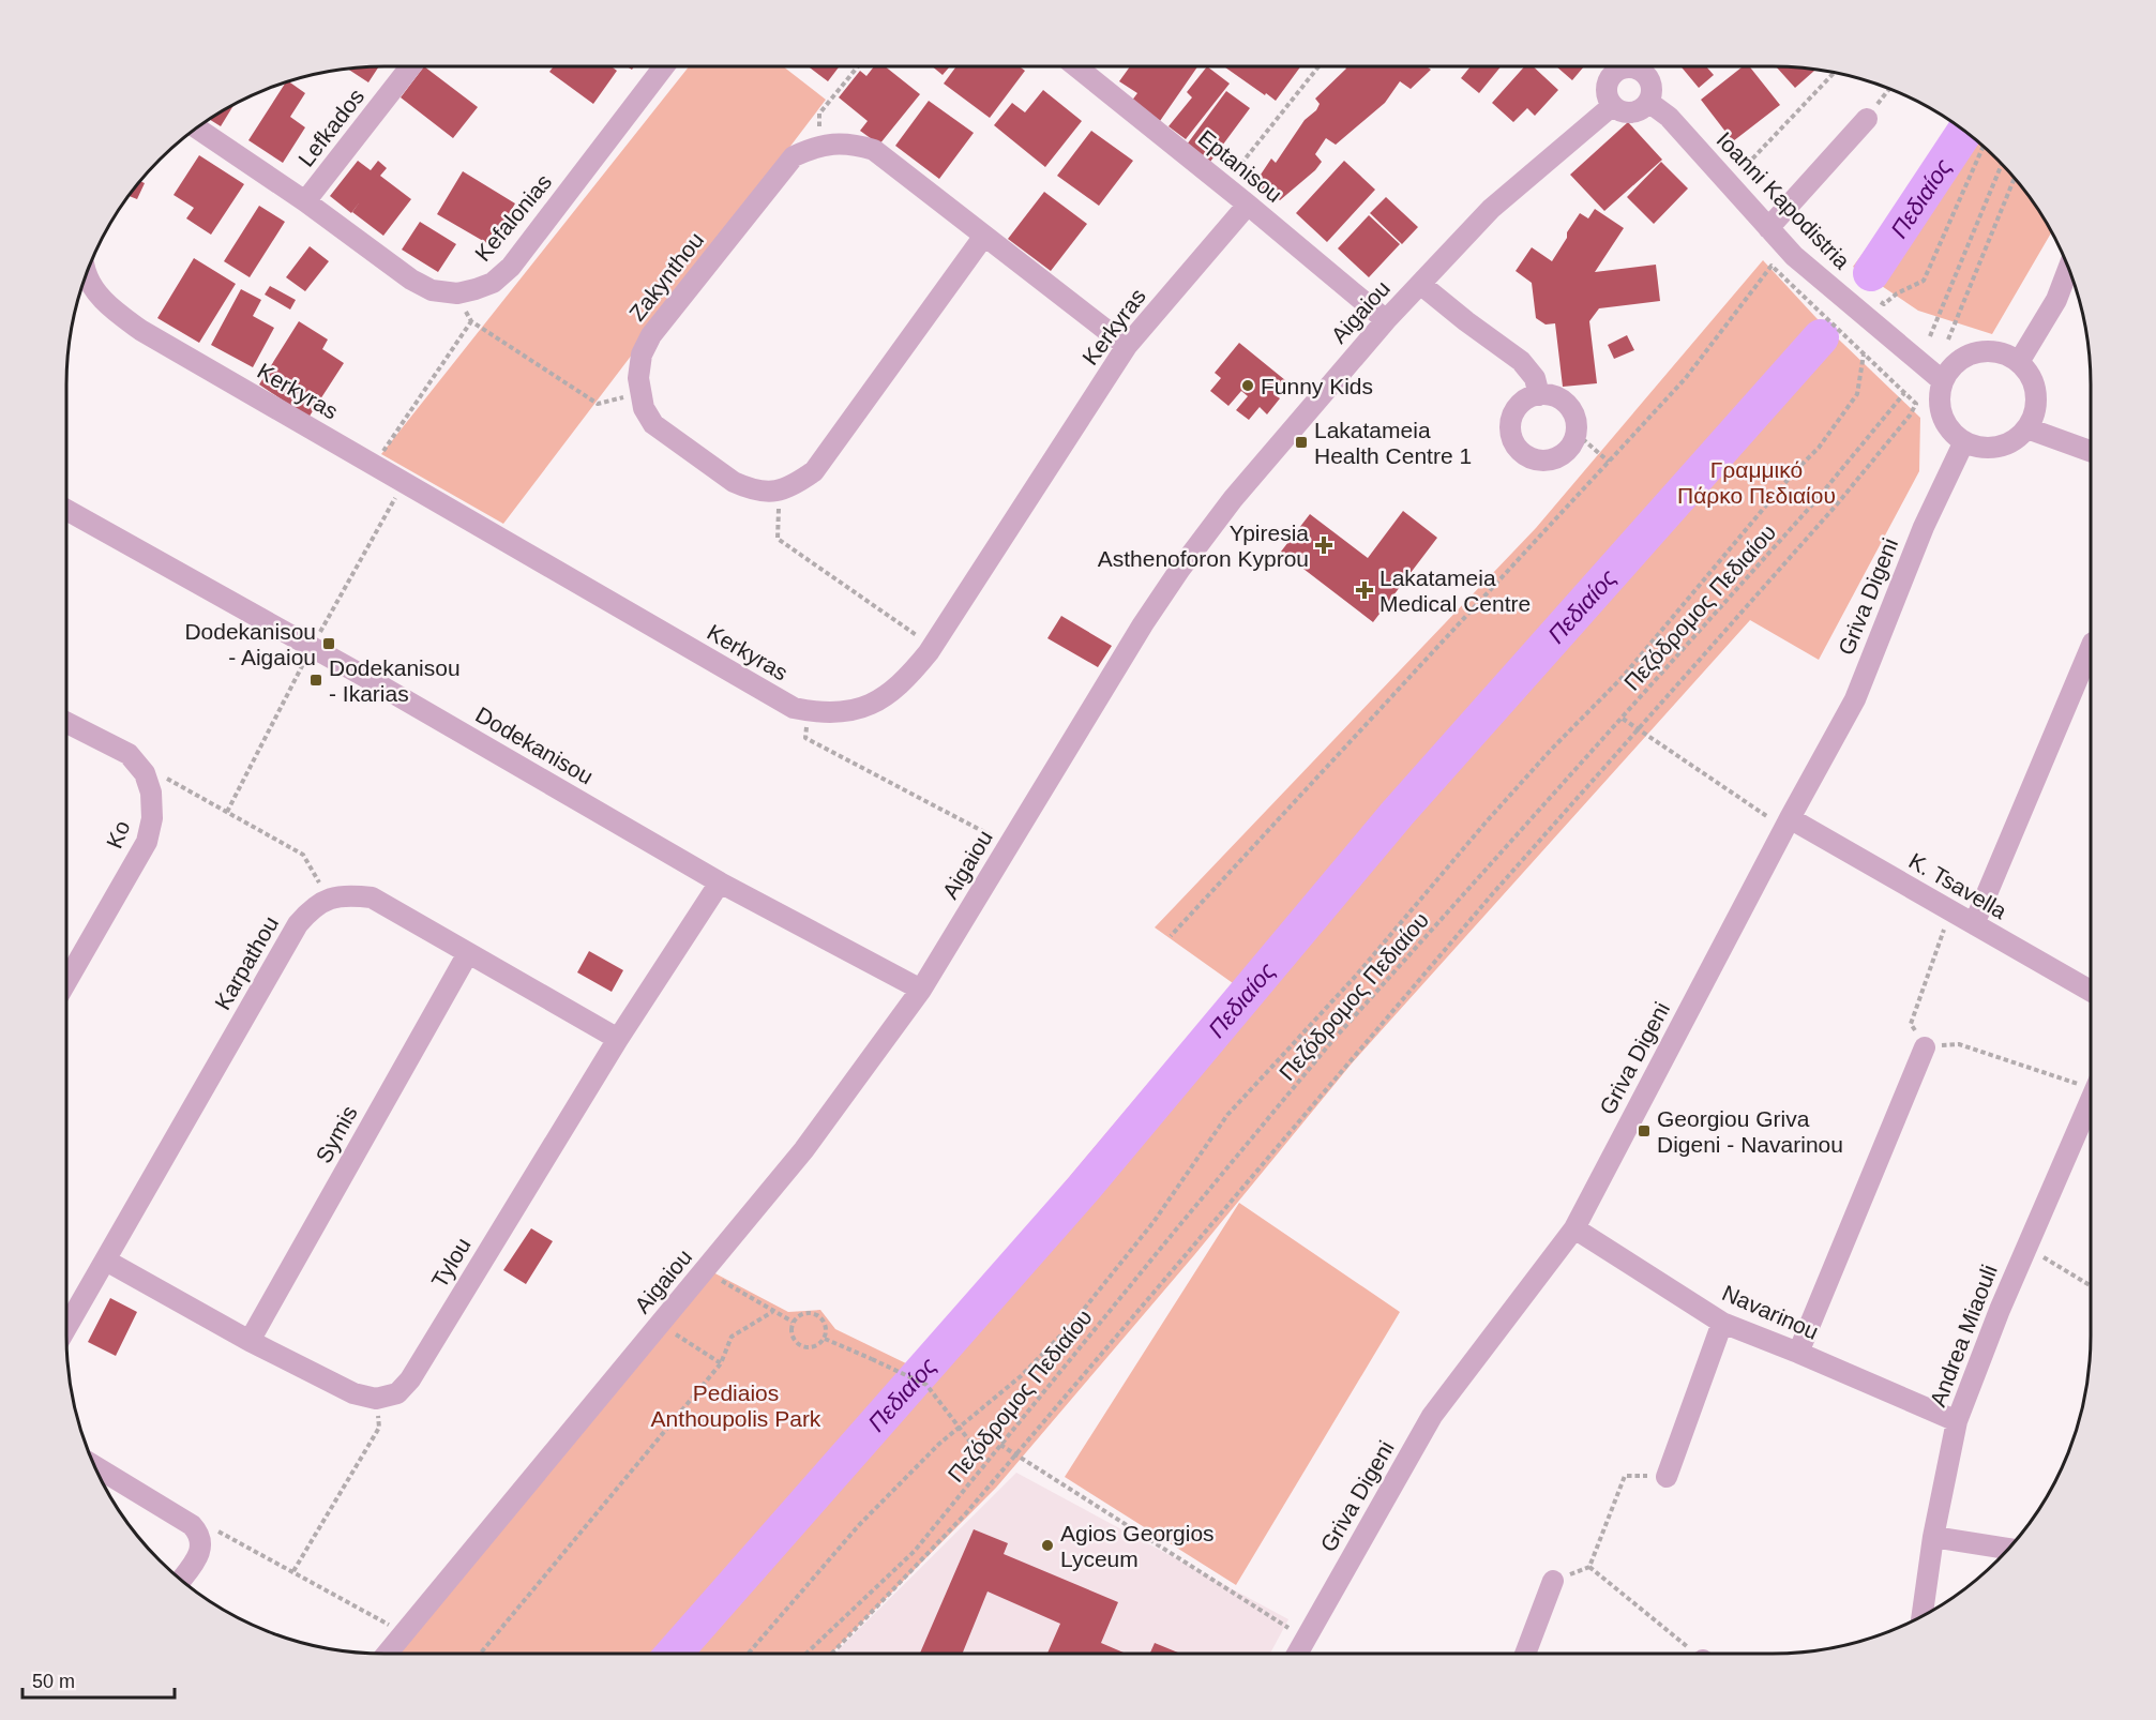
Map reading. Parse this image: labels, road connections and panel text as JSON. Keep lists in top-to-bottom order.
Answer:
{
  "streets": {
    "street": [
      "Lefkados",
      "Eptanisou",
      "Ioanni Kapodistria",
      "Kefalonias",
      "Zakynthou",
      "Aigaiou",
      "Kerkyras",
      "Griva Digeni",
      "Dodekanisou",
      "Ko",
      "K. Tsavella",
      "Karpathou",
      "Symis",
      "Tylou",
      "Navarinou",
      "Andrea Miaouli"
    ],
    "path": ["Πεζόδρομος Πεδιαίου"]
  },
  "crossings": [
    ["Lefkados", "Kefalonias"],
    ["Eptanisou", "Aigaiou"],
    ["Eptanisou", "Kerkyras"],
    ["Ioanni Kapodistria", "Griva Digeni"],
    ["Zakynthou", "Kerkyras"],
    ["Aigaiou", "Dodekanisou"],
    ["Griva Digeni", "K. Tsavella"],
    ["Griva Digeni", "Navarinou"],
    ["Dodekanisou", "Tylou"],
    ["Navarinou", "Andrea Miaouli"]
  ],
  "water": ["Πεδιαίος"],
  "parks": ["Γραμμικό Πάρκο Πεδιαίου", "Pediaios Anthoupolis Park"],
  "places": {
    "other": ["Funny Kids", "Agios Georgios Lyceum"],
    "transit": [
      "Lakatameia Health Centre 1",
      "Dodekanisou - Aigaiou",
      "Dodekanisou - Ikarias",
      "Georgiou Griva Digeni - Navarinou"
    ],
    "health": ["Ypiresia Asthenoforon Kyprou", "Lakatameia Medical Centre"]
  },
  "scale_bar": "50 m"
}
